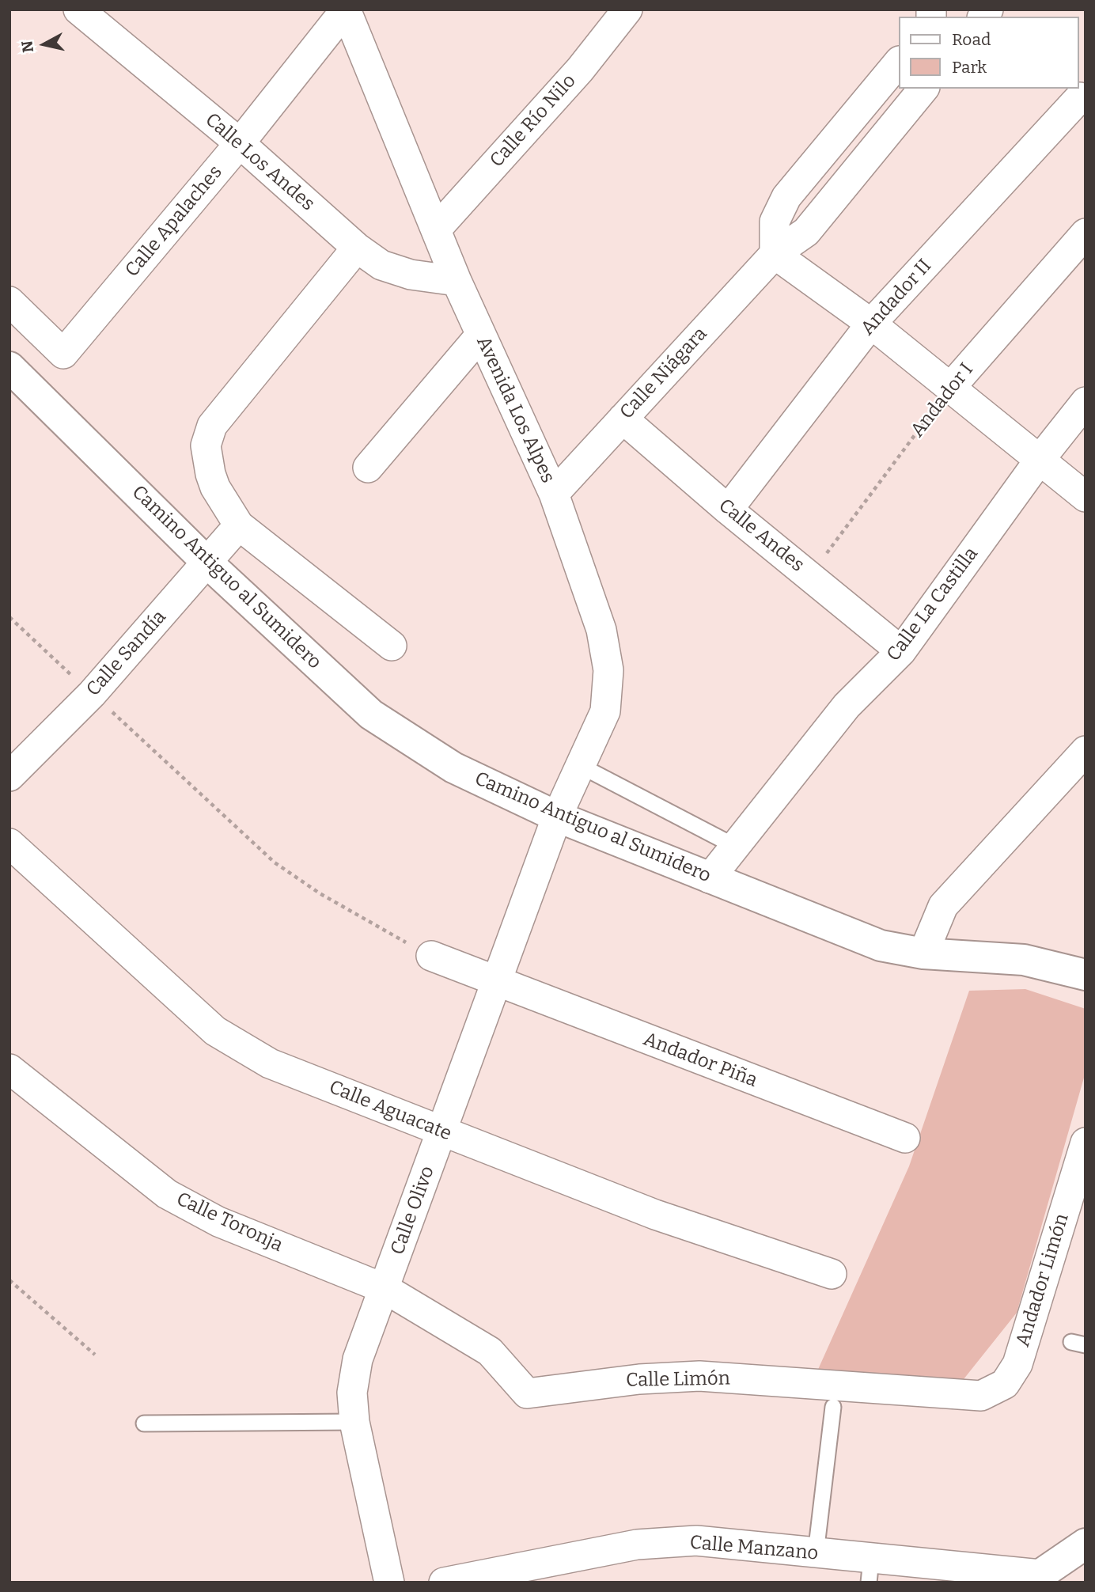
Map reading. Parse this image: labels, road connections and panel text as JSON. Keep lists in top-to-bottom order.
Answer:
{
  "streets": {
    "main road": ["Camino Antiguo al Sumidero"],
    "street": [
      "Calle Río Nilo",
      "Calle Los Andes",
      "Calle Apalaches",
      "Andador II",
      "Calle Niágara",
      "Andador I",
      "Avenida Los Alpes",
      "Calle Andes",
      "Calle La Castilla",
      "Calle Sandía",
      "Andador Piña",
      "Calle Aguacate",
      "Calle Olivo",
      "Calle Toronja",
      "Andador Limón",
      "Calle Limón",
      "Calle Manzano"
    ]
  },
  "crossings": [
    ["Calle Río Nilo", "Avenida Los Alpes"],
    ["Calle Los Andes", "Calle Apalaches"],
    ["Calle Los Andes", "Avenida Los Alpes"],
    ["Calle Apalaches", "Avenida Los Alpes"],
    ["Andador II", "Calle Andes"],
    ["Calle Niágara", "Avenida Los Alpes"],
    ["Calle Niágara", "Calle Andes"],
    ["Andador I", "Calle Andes"],
    ["Avenida Los Alpes", "Camino Antiguo al Sumidero"],
    ["Avenida Los Alpes", "Calle Olivo"],
    ["Calle Andes", "Calle La Castilla"],
    ["Camino Antiguo al Sumidero", "Calle La Castilla"],
    ["Camino Antiguo al Sumidero", "Calle Sandía"],
    ["Camino Antiguo al Sumidero", "Calle Olivo"],
    ["Andador Piña", "Calle Olivo"],
    ["Calle Aguacate", "Calle Olivo"],
    ["Calle Olivo", "Calle Toronja"],
    ["Calle Olivo", "Calle Limón"],
    ["Calle Toronja", "Calle Limón"],
    ["Andador Limón", "Calle Limón"]
  ],
  "legend": ["Road", "Park"],
  "north": "left"
}
